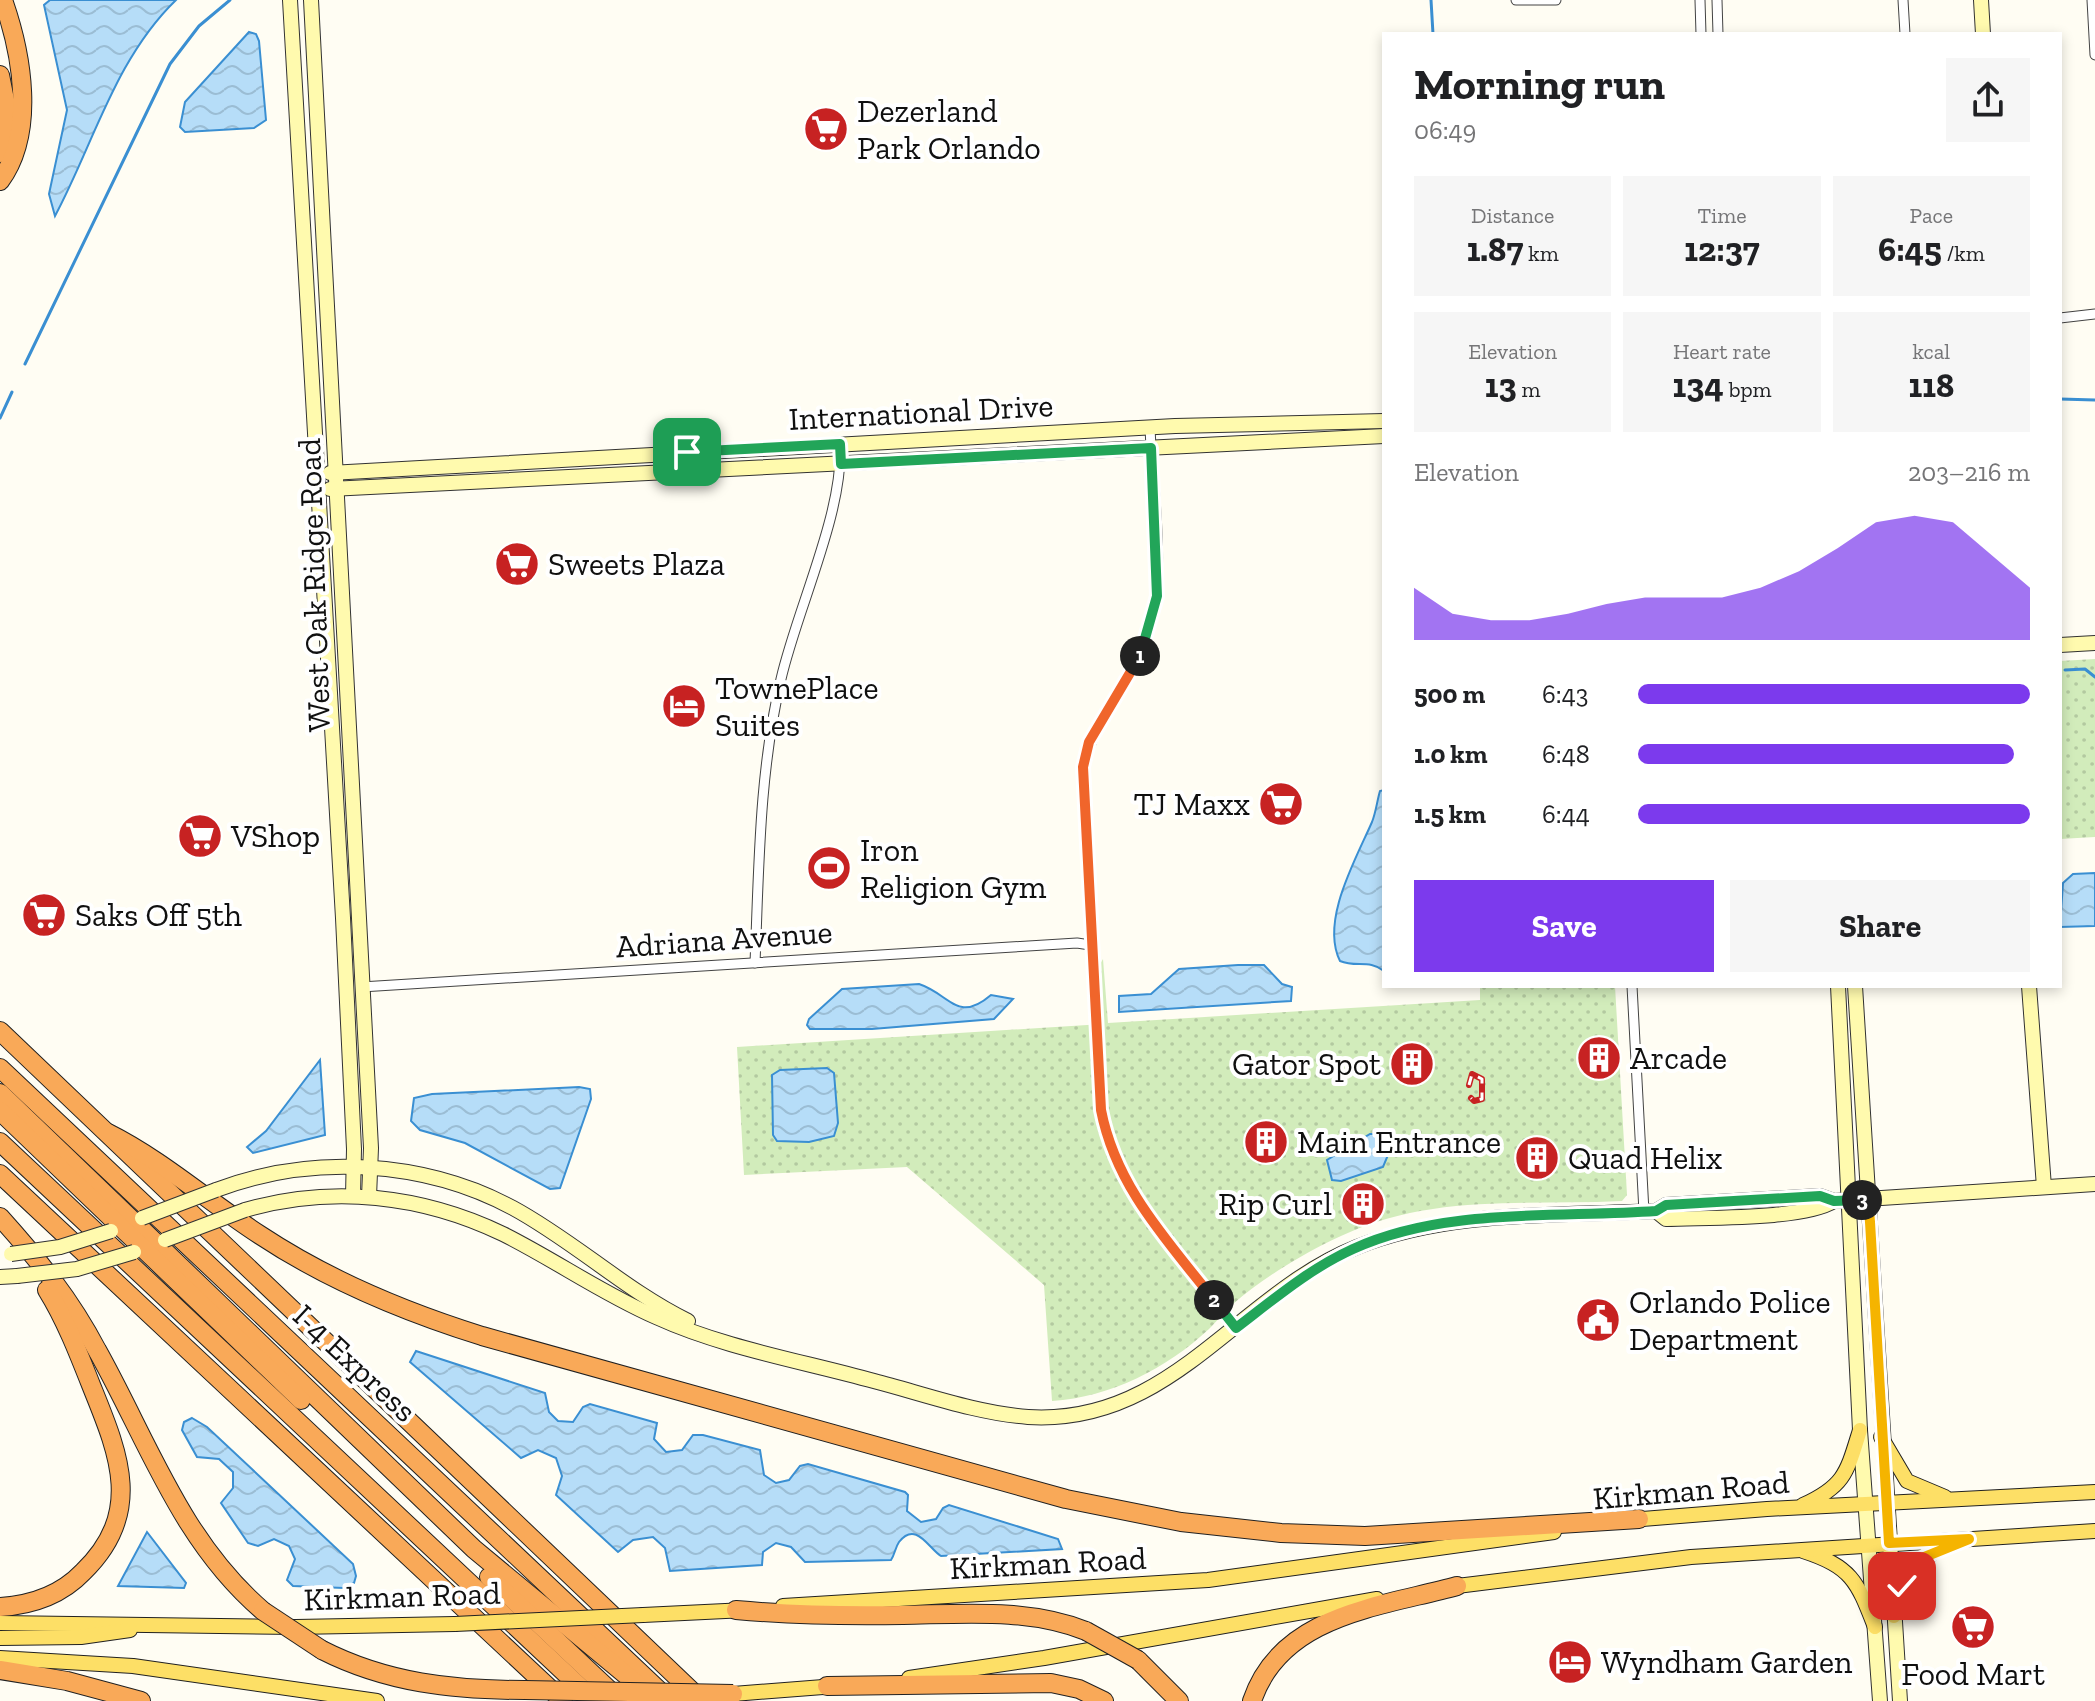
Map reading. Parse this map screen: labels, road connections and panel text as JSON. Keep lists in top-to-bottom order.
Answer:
{
  "streets": {
    "highway": ["I-4 Express"],
    "main road": ["Kirkman Road"],
    "street": ["International Drive", "West Oak Ridge Road", "Adriana Avenue"]
  },
  "crossings": [
    ["International Drive", "West Oak Ridge Road"],
    ["West Oak Ridge Road", "Adriana Avenue"]
  ],
  "places": {
    "supermarket": [
      "Dezerland Park Orlando",
      "Sweets Plaza",
      "TJ Maxx",
      "VShop",
      "Saks Off 5th",
      "Food Mart"
    ],
    "hotel": ["TownePlace Suites", "Wyndham Garden"],
    "sports": ["Iron Religion Gym"],
    "building": [
      "Arcade",
      "Gator Spot",
      "Main Entrance",
      "Quad Helix",
      "Rip Curl"
    ],
    "public building": ["Orlando Police Department"]
  },
  "page": {
    "heading": ["Morning run", "06:49"],
    "stats": [
      ["Distance", "1.87 km"],
      ["Time", "12:37"],
      ["Pace", "6:45 /km"],
      ["Elevation", "13 m"],
      ["Heart rate", "134 bpm"],
      ["kcal", "118"]
    ],
    "chart": ["Elevation", "203–216 m"],
    "pins": ["1", "3", "2"],
    "list": [
      {
        "name": "500 m",
        "note": "6:43"
      },
      {
        "name": "1.0 km",
        "note": "6:48"
      },
      {
        "name": "1.5 km",
        "note": "6:44"
      }
    ],
    "buttons": ["Save", "Share"]
  }
}
